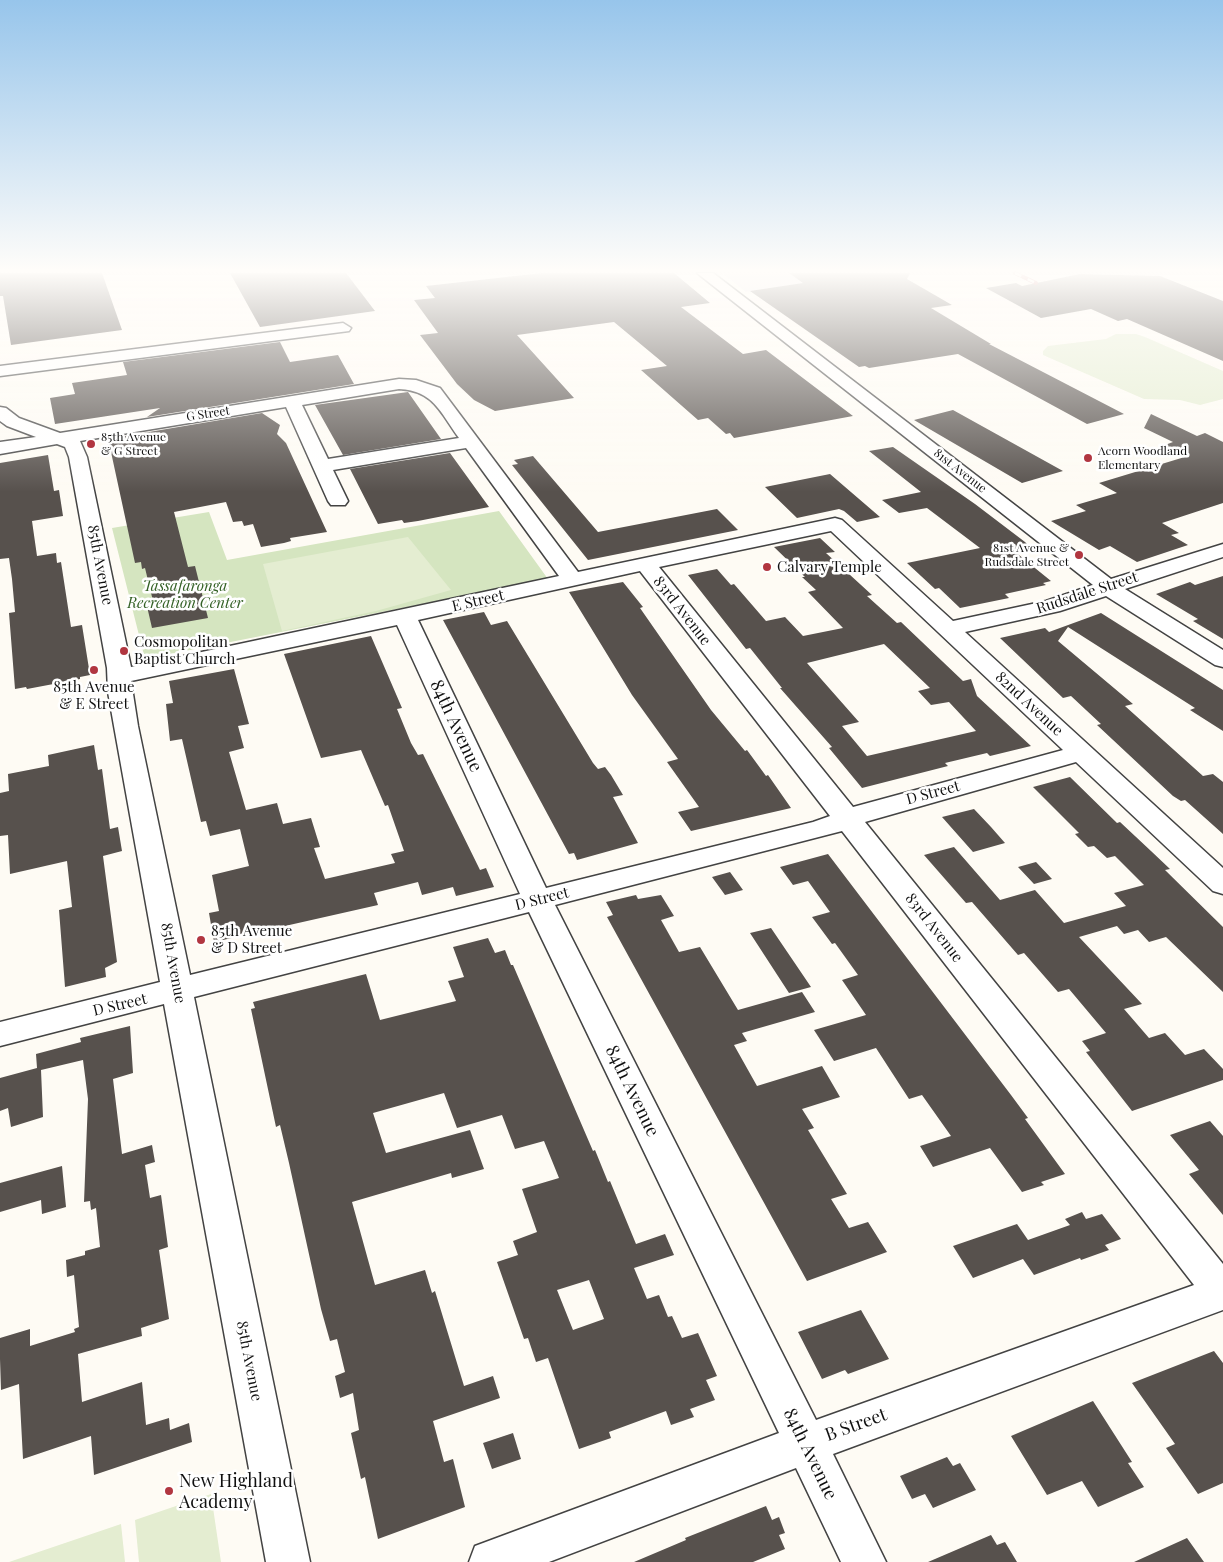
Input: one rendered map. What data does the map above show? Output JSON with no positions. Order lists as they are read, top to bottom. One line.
{"streets":{"street":["G Street","81st Avenue","85th Avenue","Rudsdale Street","E Street","83rd Avenue","82nd Avenue","84th Avenue","D Street","B Street"]},"crossings":[["G Street","85th Avenue"],["81st Avenue","Rudsdale Street"],["85th Avenue","E Street"],["85th Avenue","D Street"],["Rudsdale Street","82nd Avenue"],["E Street","83rd Avenue"],["E Street","82nd Avenue"],["E Street","84th Avenue"],["83rd Avenue","D Street"],["83rd Avenue","B Street"],["82nd Avenue","D Street"],["84th Avenue","D Street"],["84th Avenue","B Street"]],"parks":["Tassafaronga Recreation Center"],"places":["85th Avenue & G Street","Acorn Woodland Elementary","81st Avenue & Rudsdale Street","Calvary Temple","Cosmopolitan Baptist Church","85th Avenue & E Street","85th Avenue & D Street","New Highland Academy"]}
